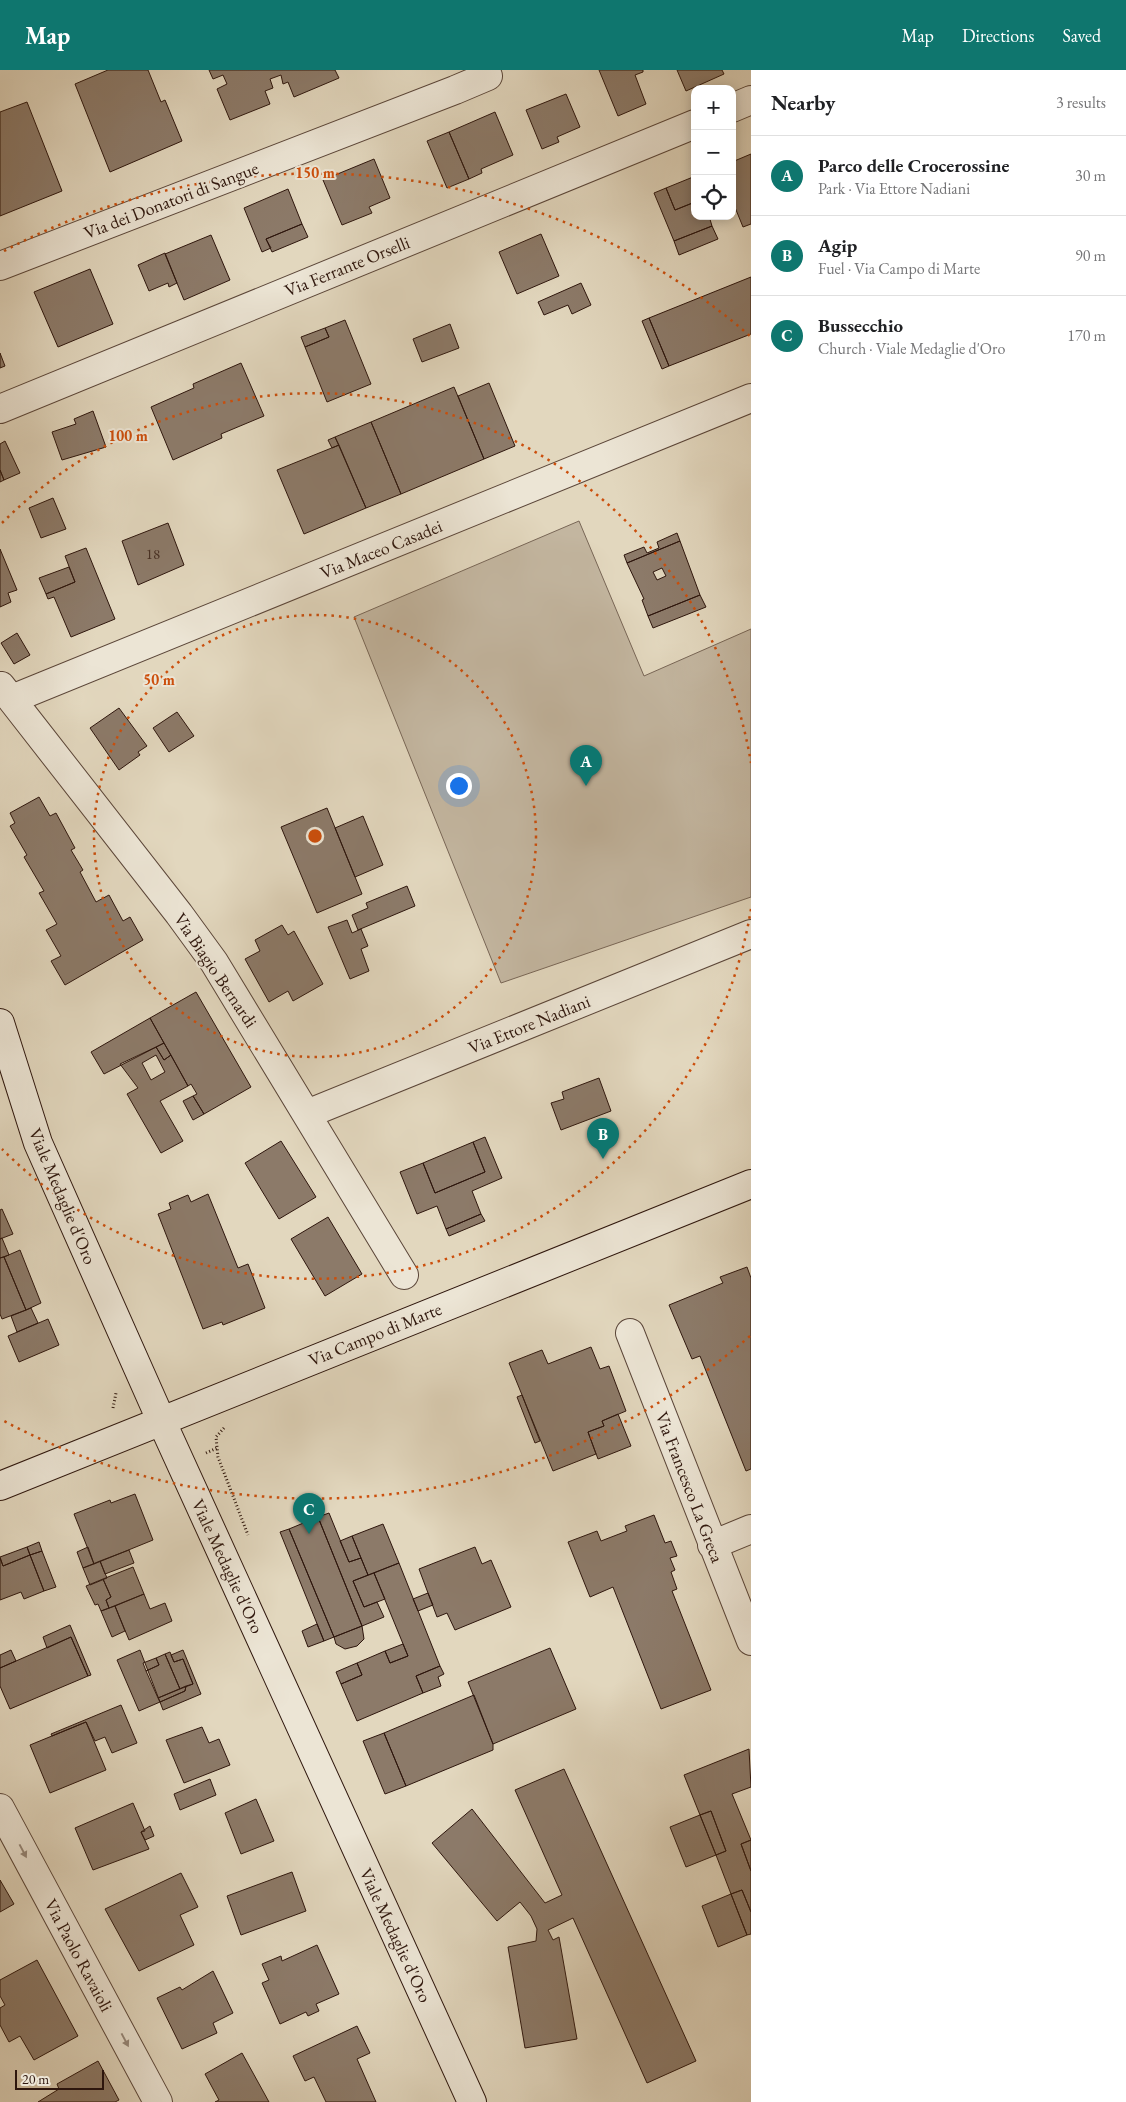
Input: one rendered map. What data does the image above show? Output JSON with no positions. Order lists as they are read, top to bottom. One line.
{"streets":{"street":["Via dei Donatori di Sangue","Via Ferrante Orselli","Via Maceo Casadei","Via Biagio Bernardi","Via Ettore Nadiani","Viale Medaglie d'Oro","Via Campo di Marte","Via Francesco La Greca","Via Paolo Ravaioli"]},"crossings":[["Via Maceo Casadei","Via Biagio Bernardi"],["Via Biagio Bernardi","Via Ettore Nadiani"],["Viale Medaglie d'Oro","Via Campo di Marte"]],"one_way":["Via Paolo Ravaioli"],"house_numbers":["18"],"scale_bar":"20 m","page":{"header":"Map","nav":["Map","Directions","Saved"],"heading":["Nearby","3 results"],"map_buttons":["+","−"],"list":[{"mark":"A","name":"Parco delle Crocerossine","note":"Park · Via Ettore Nadiani","value":"30 m"},{"mark":"B","name":"Agip","note":"Fuel · Via Campo di Marte","value":"90 m"},{"mark":"C","name":"Bussecchio","note":"Church · Viale Medaglie d'Oro","value":"170 m"}],"pins":["A","B","C"],"scale":"20 m"},"rings":["150 m","100 m","50 m"]}
